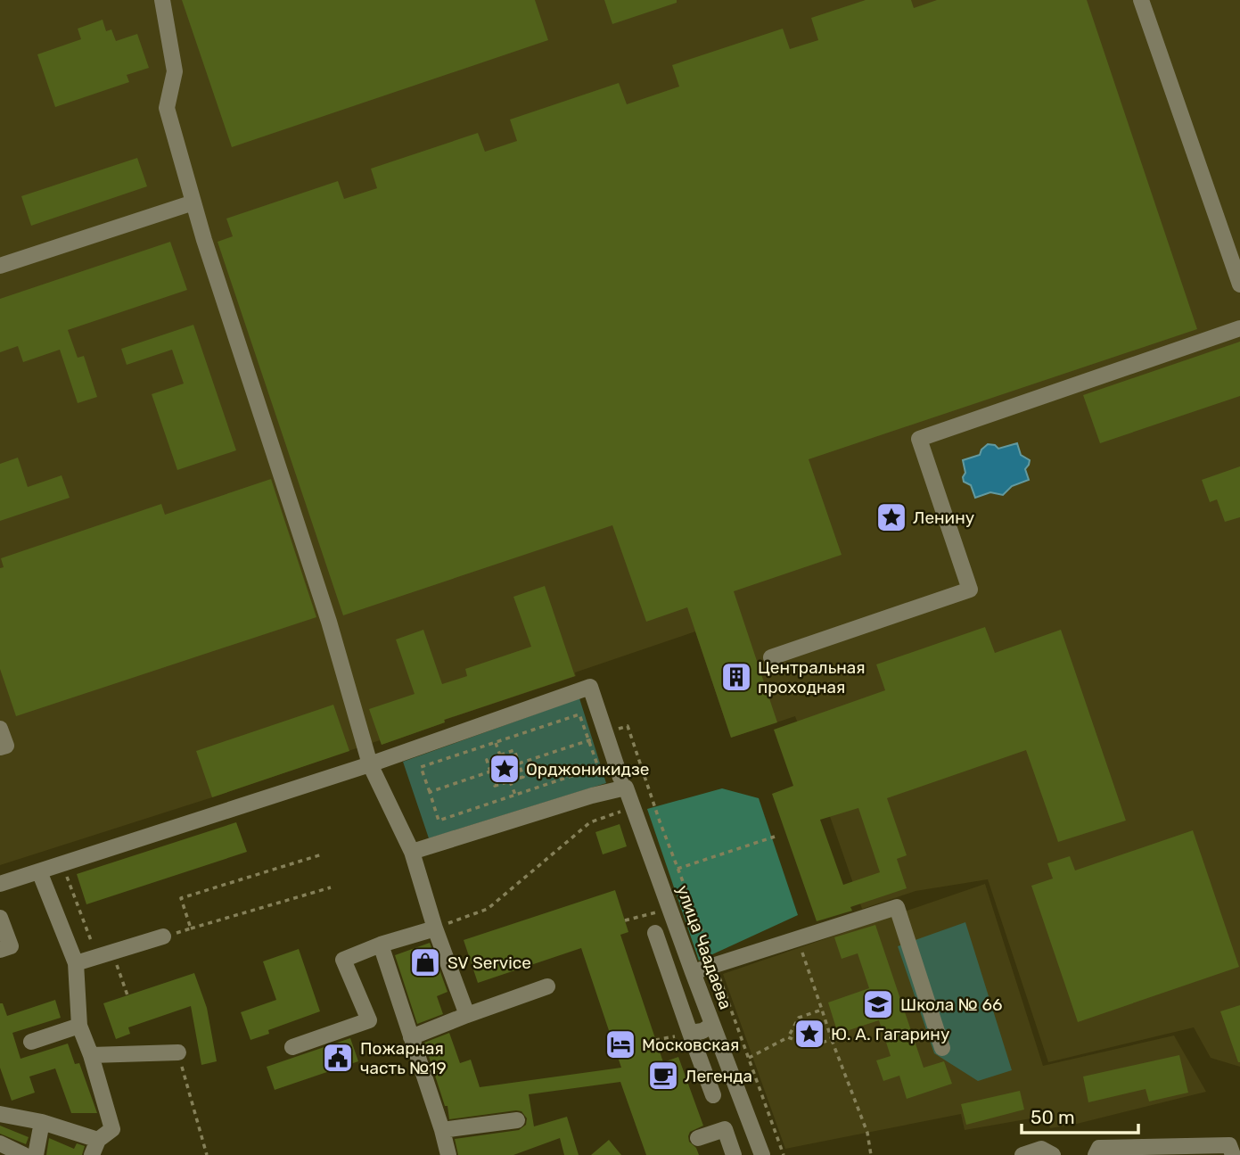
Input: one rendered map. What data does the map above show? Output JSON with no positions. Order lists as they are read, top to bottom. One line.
{"streets":{"street":["улица Чаадаева"]},"places":{"place":["Ленину","Орджоникидзе","Ю. А. Гагарину"],"building":["Центральная проходная"],"shop":["SV Service"],"school or university":["Школа № 66"],"hotel":["Московская"],"public building":["Пожарная часть №19"],"cafe":["Легенда"]},"scale_bar":"50 m"}
